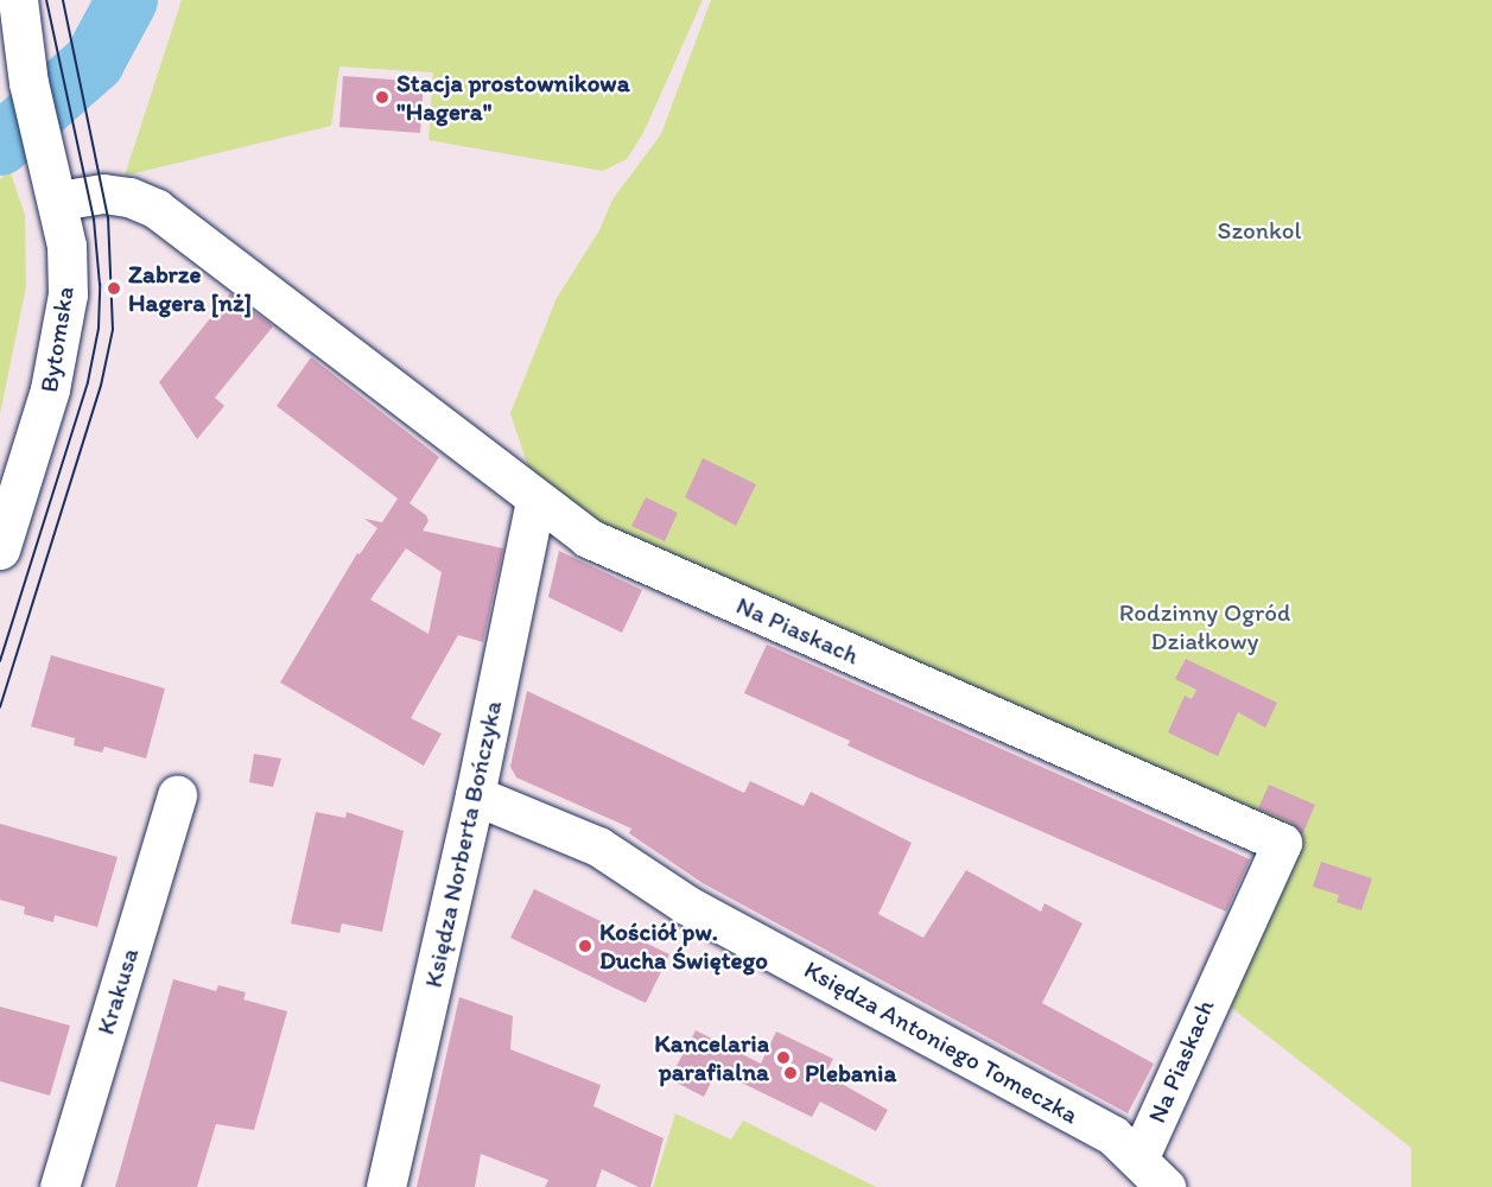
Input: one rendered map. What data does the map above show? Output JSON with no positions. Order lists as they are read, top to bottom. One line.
{"streets":{"street":["Bytomska","Na Piaskach","Księdza Norberta Bończyka","Krakusa","Księdza Antoniego Tomeczka"]},"crossings":[["Bytomska","Na Piaskach"],["Na Piaskach","Księdza Norberta Bończyka"],["Na Piaskach","Księdza Antoniego Tomeczka"],["Księdza Norberta Bończyka","Księdza Antoniego Tomeczka"]],"parks":["Szonkol","Rodzinny Ogród Działkowy"],"places":["Stacja prostownikowa \"Hagera\"","Zabrze Hagera [nż]","Kościół pw. Ducha Świętego","Kancelaria parafialna","Plebania"]}
